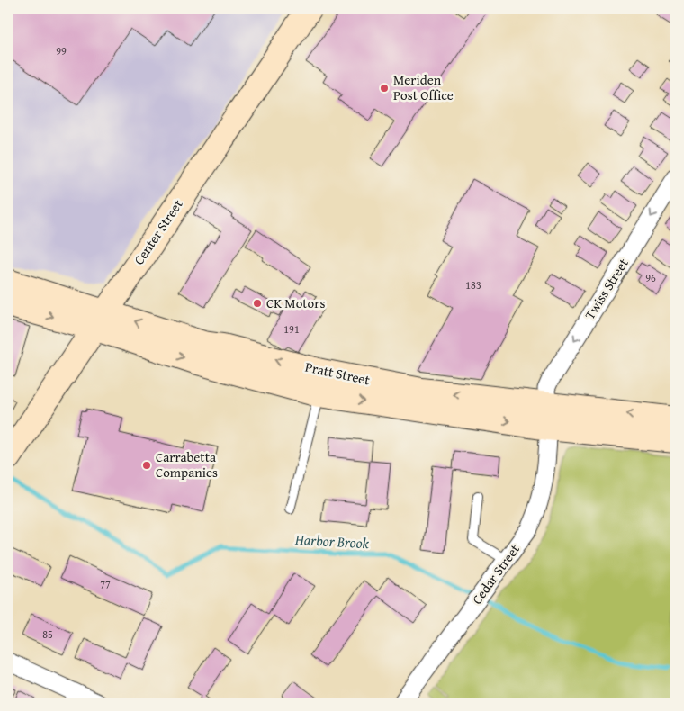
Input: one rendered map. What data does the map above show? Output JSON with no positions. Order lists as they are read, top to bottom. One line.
{"streets":{"street":["Center Street","Twiss Street","Pratt Street","Cedar Street"]},"crossings":[["Center Street","Pratt Street"],["Twiss Street","Pratt Street"],["Twiss Street","Cedar Street"],["Pratt Street","Cedar Street"]],"one_way":["Twiss Street"],"water":["Harbor Brook"],"places":["Meriden Post Office","CK Motors","Carrabetta Companies"],"house_numbers":["99","96","183","191","77","85"]}
